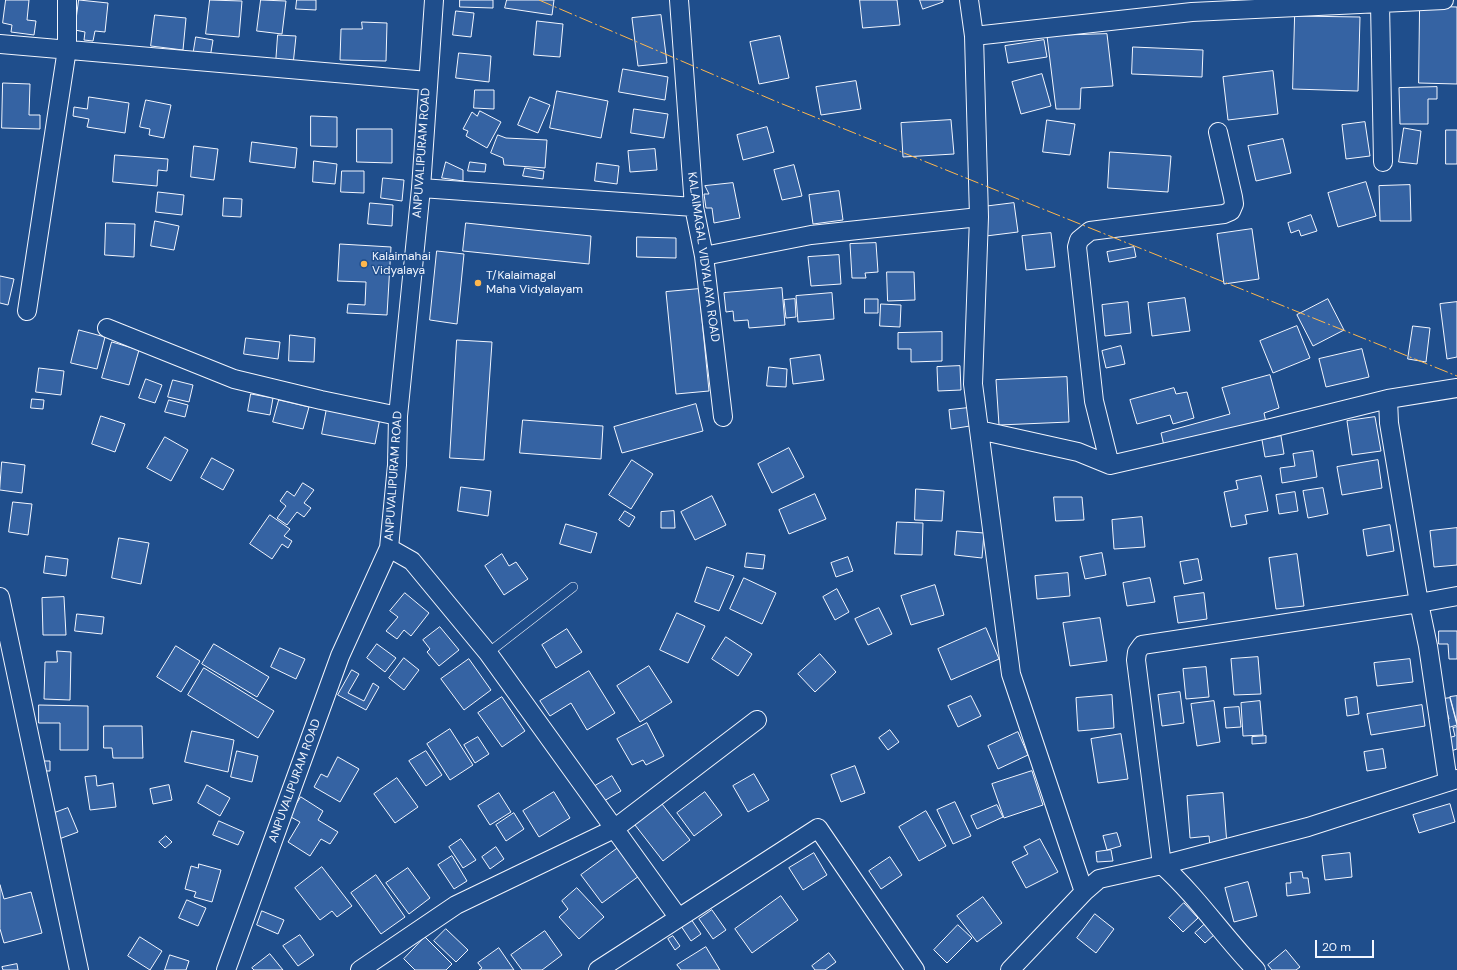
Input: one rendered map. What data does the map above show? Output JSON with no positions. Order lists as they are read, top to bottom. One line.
{"streets":{"street":["ANPUVALIPURAM ROAD","KALAIMAGAL VIDYALAYA ROAD"]},"places":["Kalaimahai Vidyalaya","T/Kalaimagal Maha Vidyalayam"],"scale_bar":"20 m"}
